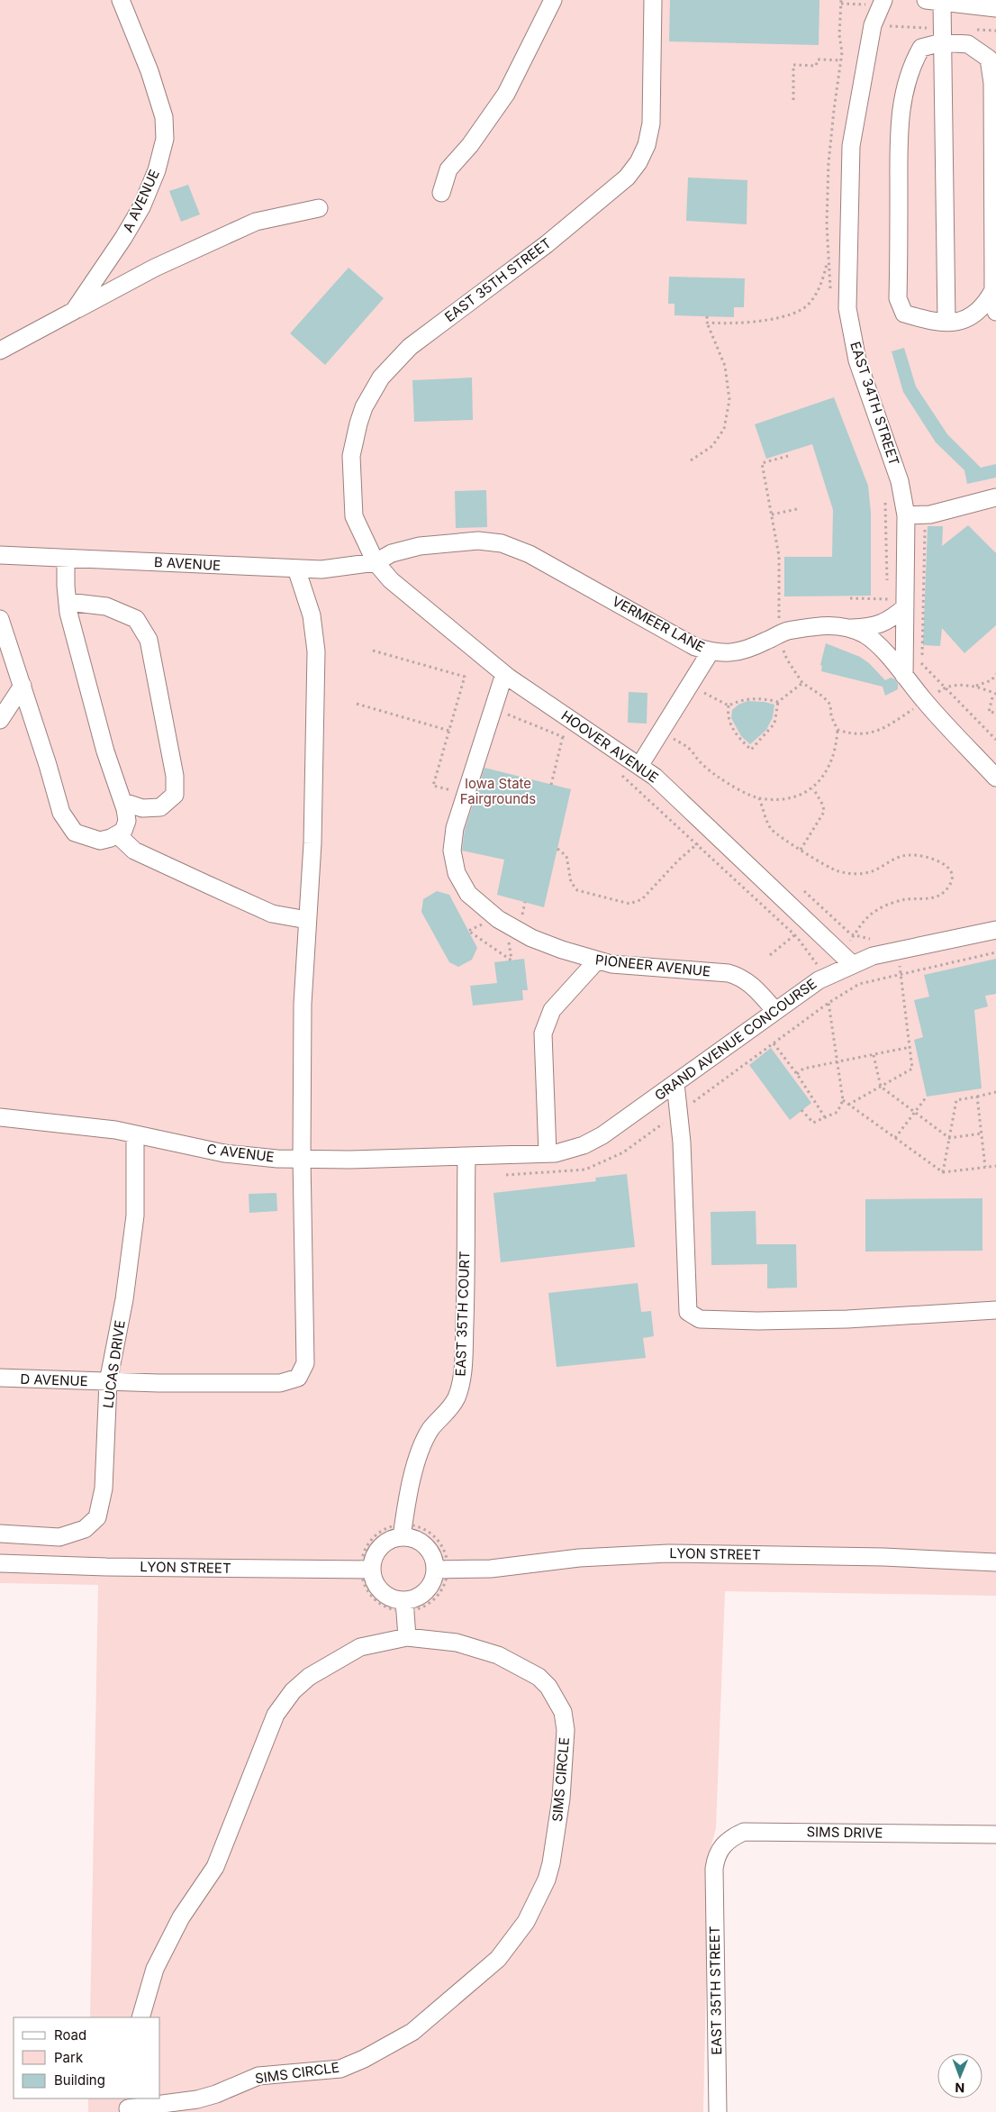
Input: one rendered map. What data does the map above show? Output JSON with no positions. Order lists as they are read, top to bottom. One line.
{"streets":{"street":["A AVENUE","EAST 35TH STREET","EAST 34TH STREET","B AVENUE","VERMEER LANE","HOOVER AVENUE","PIONEER AVENUE","GRAND AVENUE CONCOURSE","C AVENUE","EAST 35TH COURT","LUCAS DRIVE","D AVENUE","LYON STREET","SIMS CIRCLE","SIMS DRIVE"]},"crossings":[["EAST 35TH STREET","B AVENUE"],["EAST 35TH STREET","VERMEER LANE"],["EAST 35TH STREET","HOOVER AVENUE"],["EAST 35TH STREET","SIMS DRIVE"],["EAST 34TH STREET","VERMEER LANE"],["B AVENUE","VERMEER LANE"],["B AVENUE","HOOVER AVENUE"],["B AVENUE","D AVENUE"],["VERMEER LANE","HOOVER AVENUE"],["HOOVER AVENUE","PIONEER AVENUE"],["HOOVER AVENUE","GRAND AVENUE CONCOURSE"],["PIONEER AVENUE","GRAND AVENUE CONCOURSE"],["GRAND AVENUE CONCOURSE","C AVENUE"],["C AVENUE","EAST 35TH COURT"],["C AVENUE","LUCAS DRIVE"],["C AVENUE","D AVENUE"],["EAST 35TH COURT","LYON STREET"],["LUCAS DRIVE","D AVENUE"]],"parks":["Iowa State Fairgrounds"],"legend":["Road","Park","Building"],"north":"bottom"}
